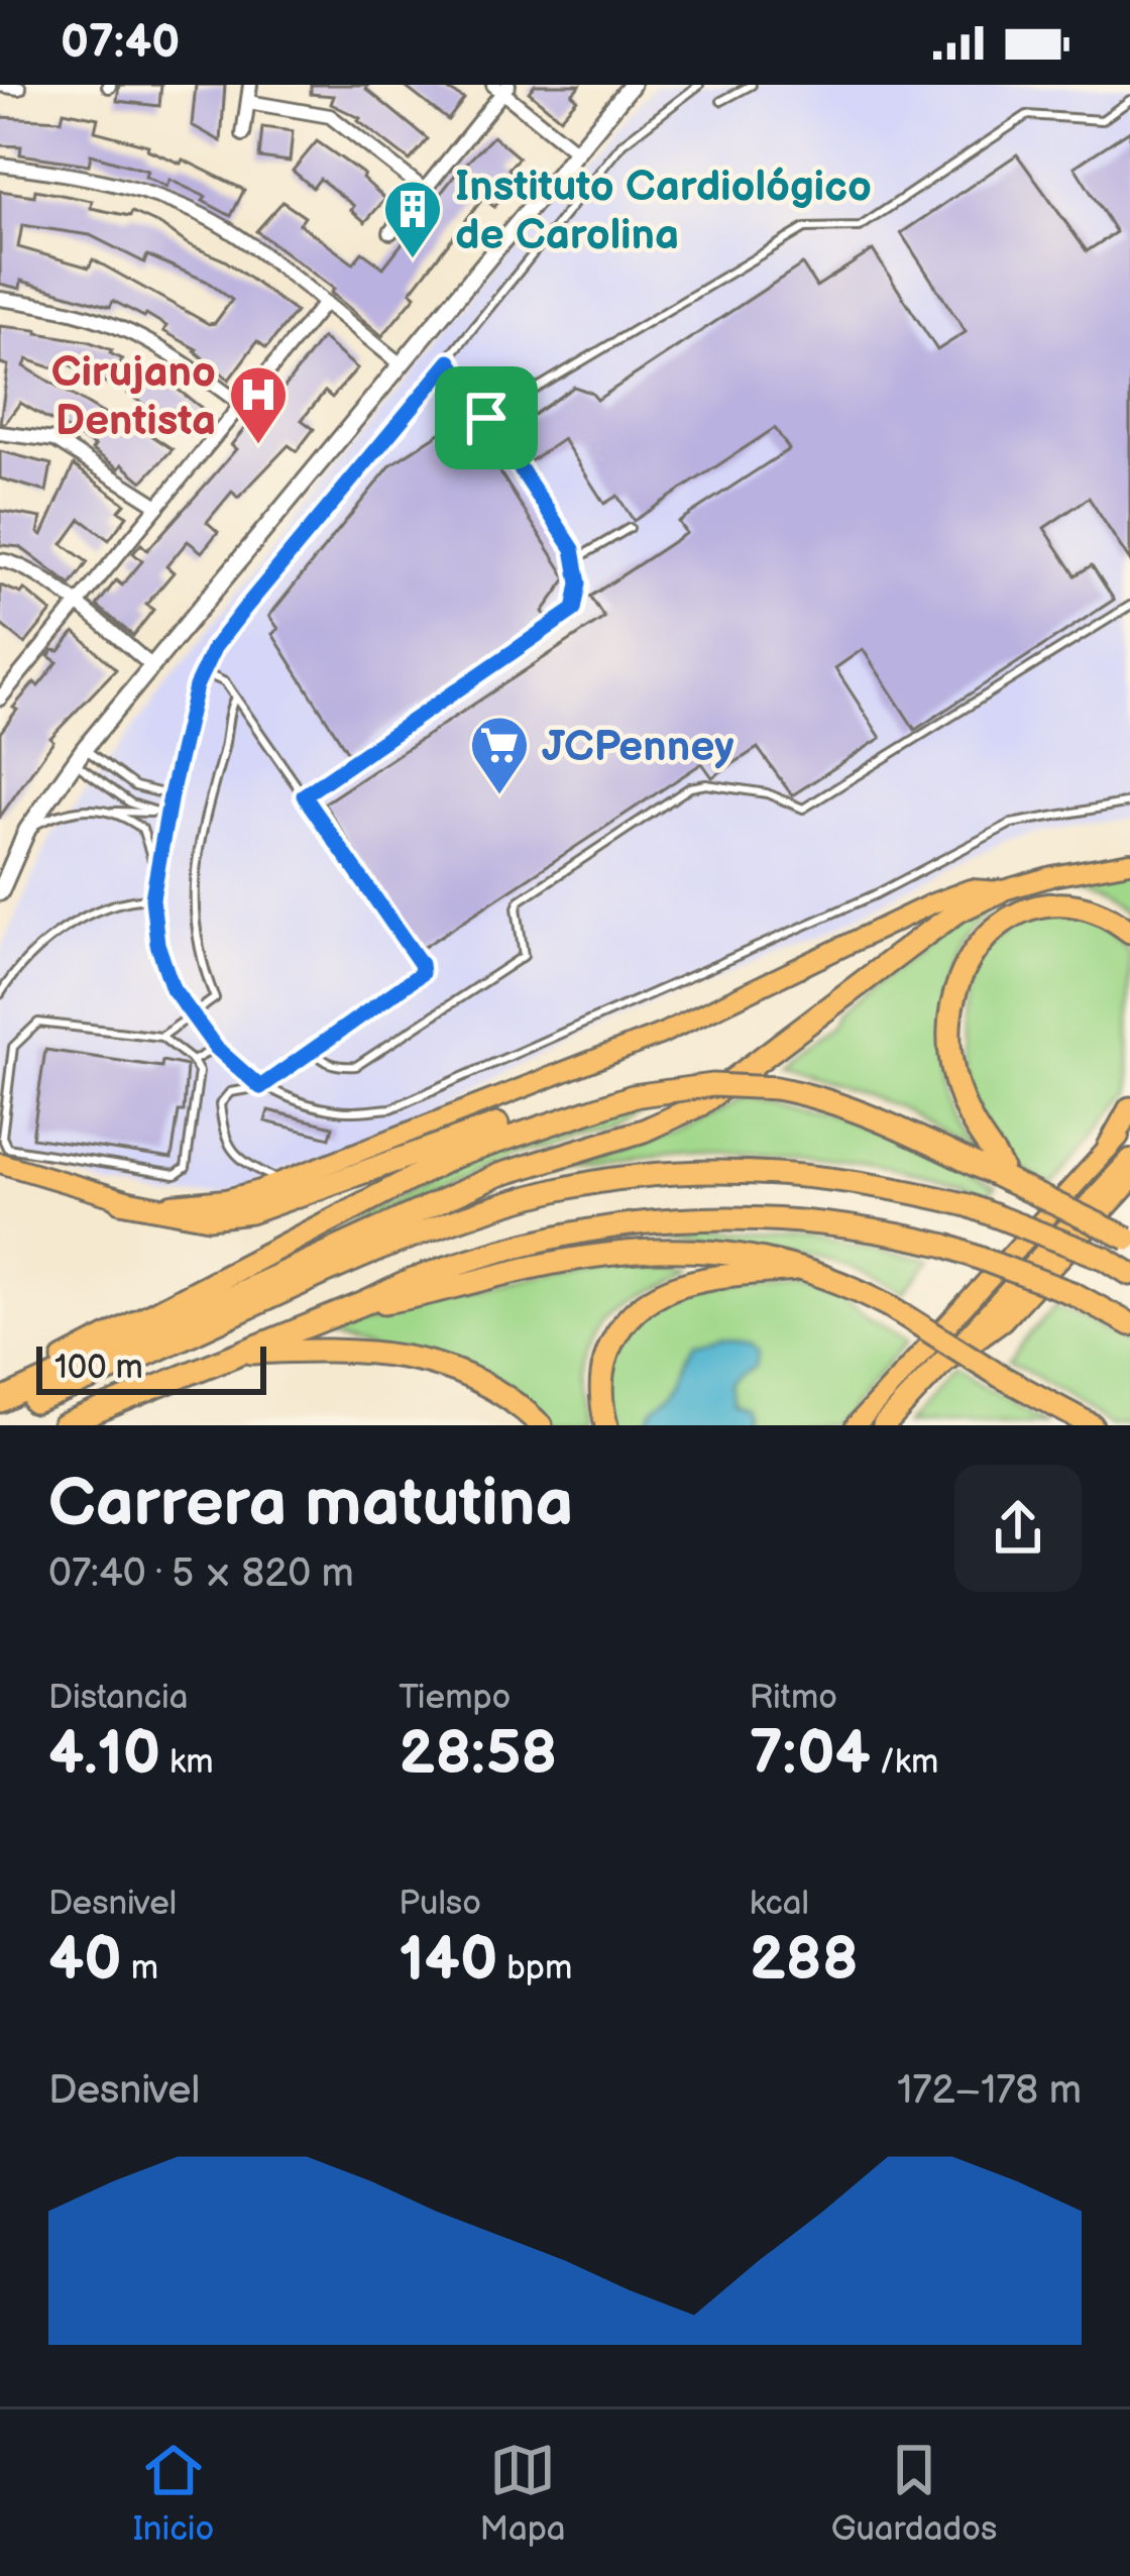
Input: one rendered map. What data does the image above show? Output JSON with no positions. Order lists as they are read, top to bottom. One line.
{"places":{"building":["Instituto Cardiológico de Carolina"],"hospital":["Cirujano Dentista"],"supermarket":["JCPenney"]},"scale_bar":"100 m","page":{"status":"07:40","scale":"100 m","heading":["Carrera matutina","07:40 · 5 × 820 m"],"stats":[["Distancia","4.10 km"],["Tiempo","28:58"],["Ritmo","7:04 /km"],["Desnivel","40 m"],["Pulso","140 bpm"],["kcal","288"]],"chart":["Desnivel","172–178 m"],"tabs":["Inicio","Mapa","Guardados"]}}
